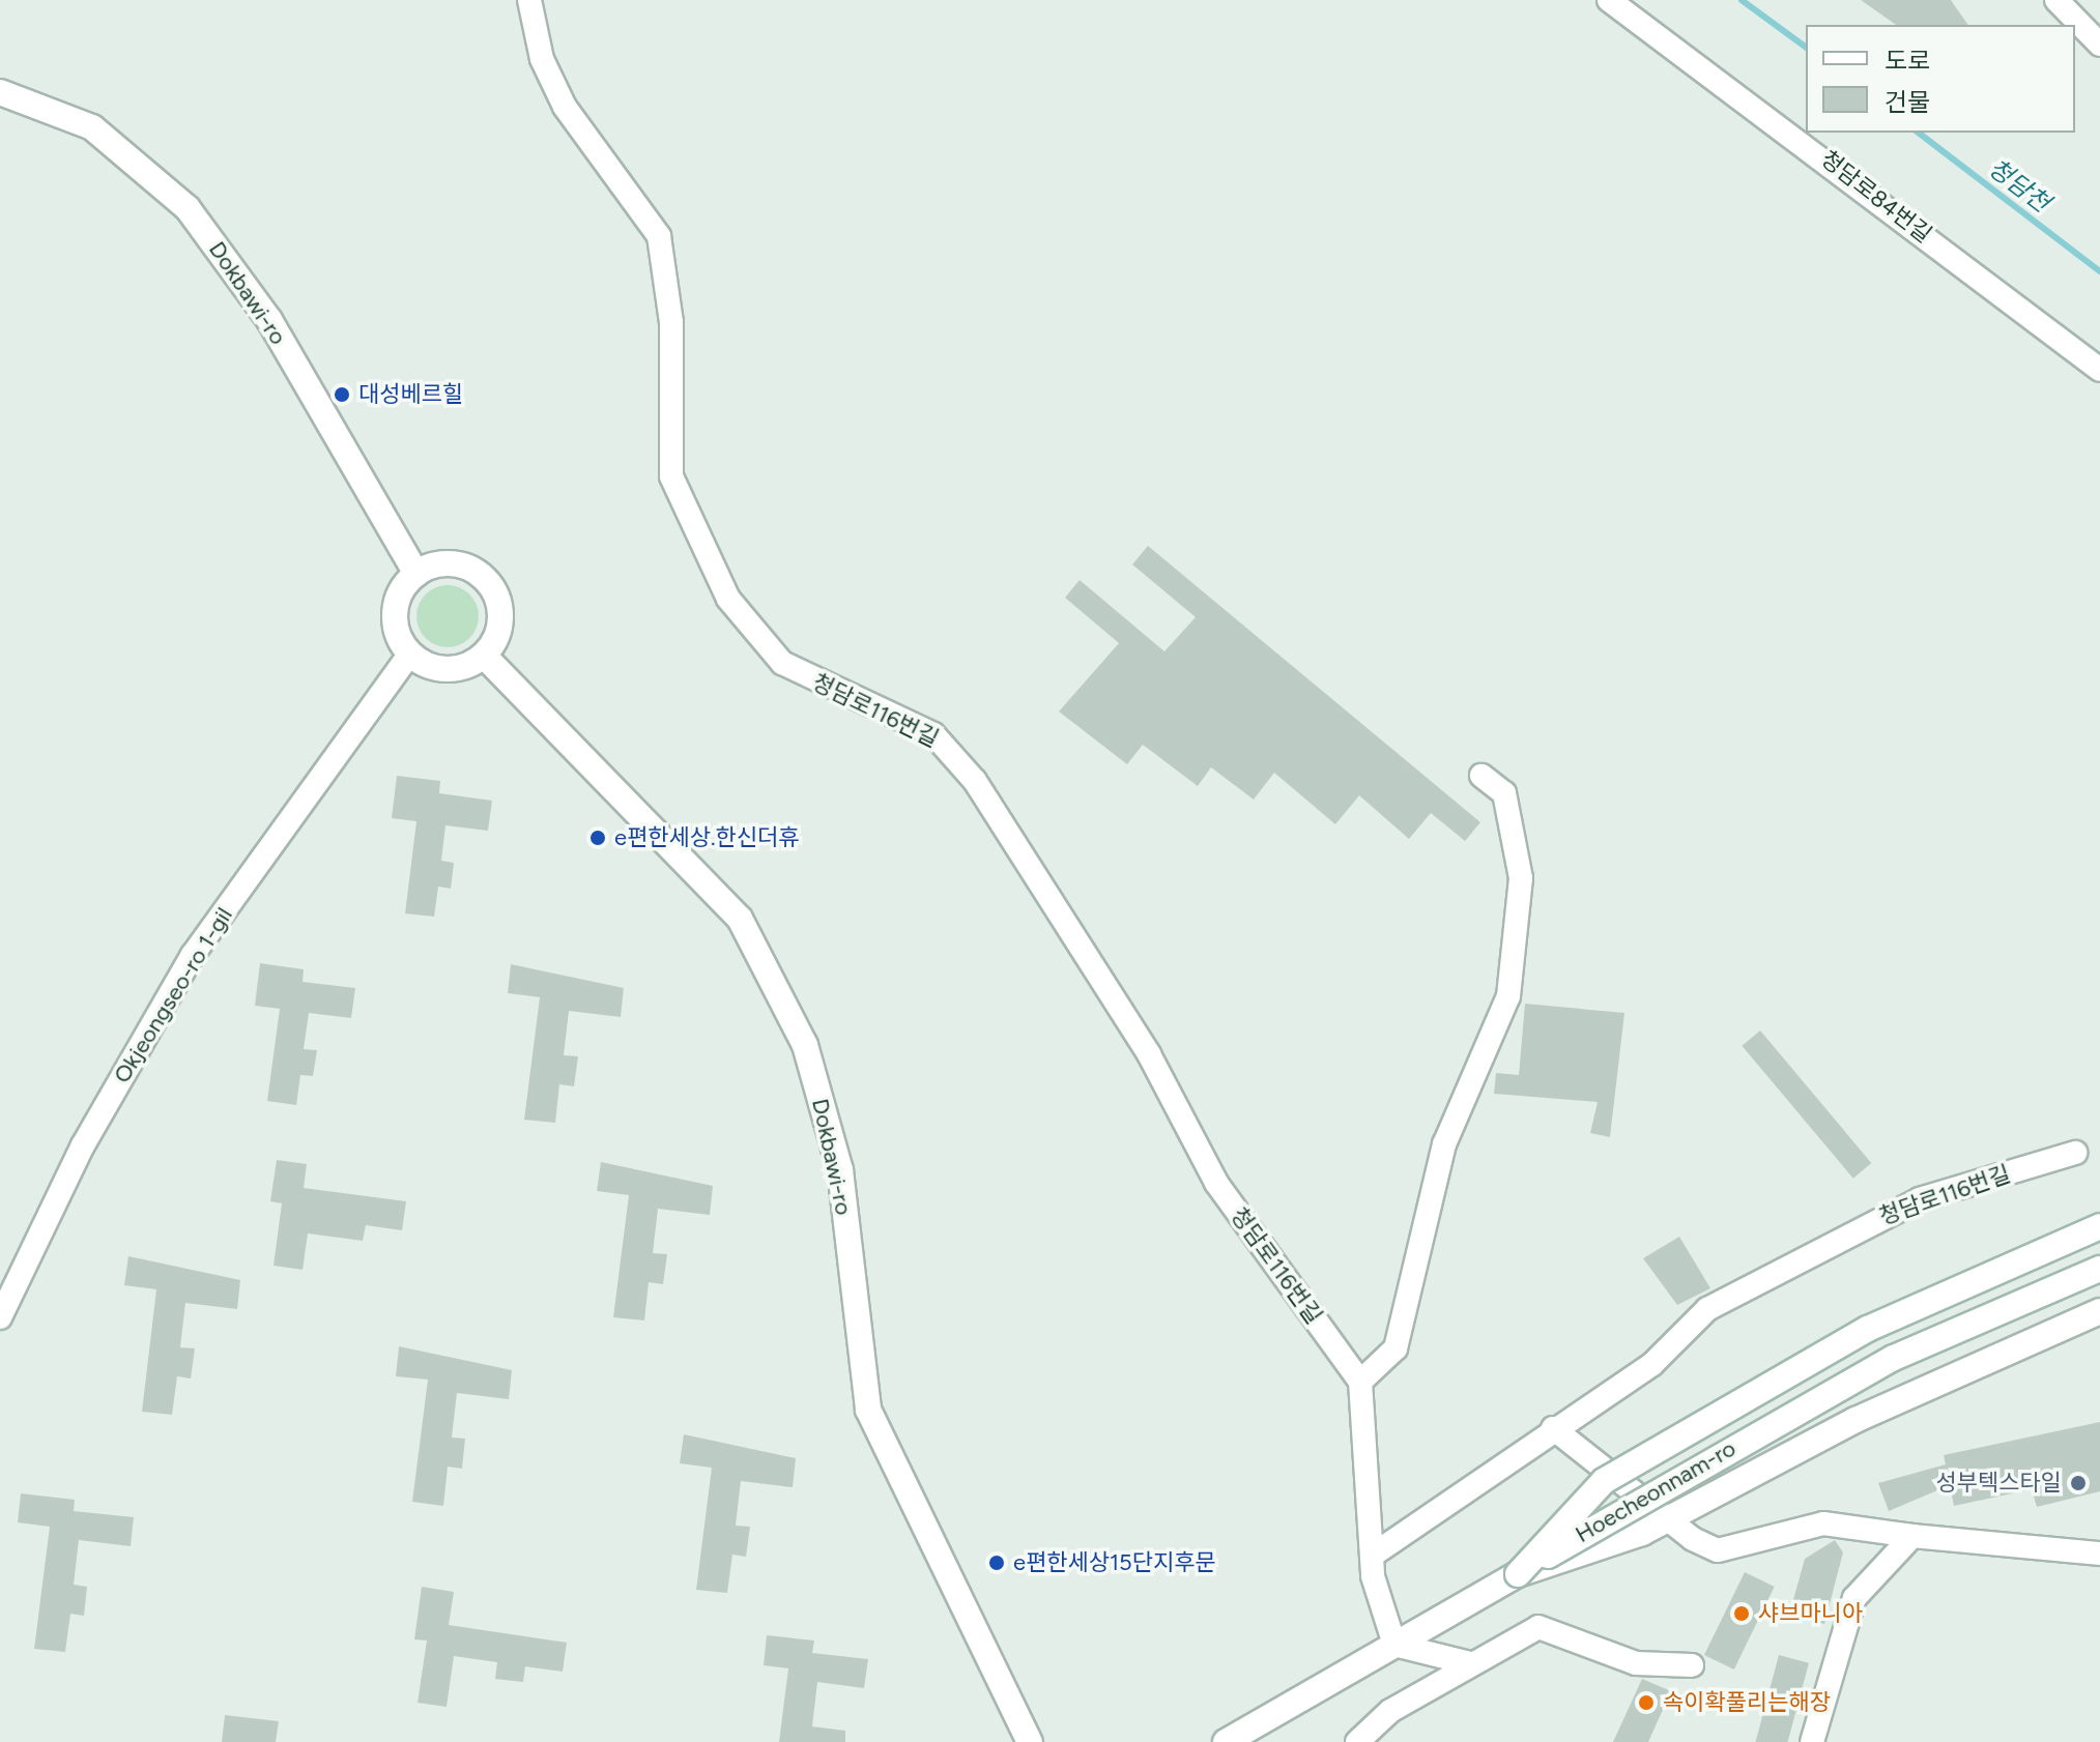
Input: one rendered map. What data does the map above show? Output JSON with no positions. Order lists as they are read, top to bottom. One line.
{"streets":{"main road":["Dokbawi-ro","Hoecheonnam-ro"],"street":["청담로84번길","청담로116번길","Okjeongseo-ro 1-gil"]},"crossings":[["Dokbawi-ro","Okjeongseo-ro 1-gil"]],"water":["청담천"],"places":["대성베르힐","e편한세상.한신더휴","성부텍스타일","e편한세상15단지후문","샤브마니아","속이확풀리는해장"],"legend":["도로","건물"]}
